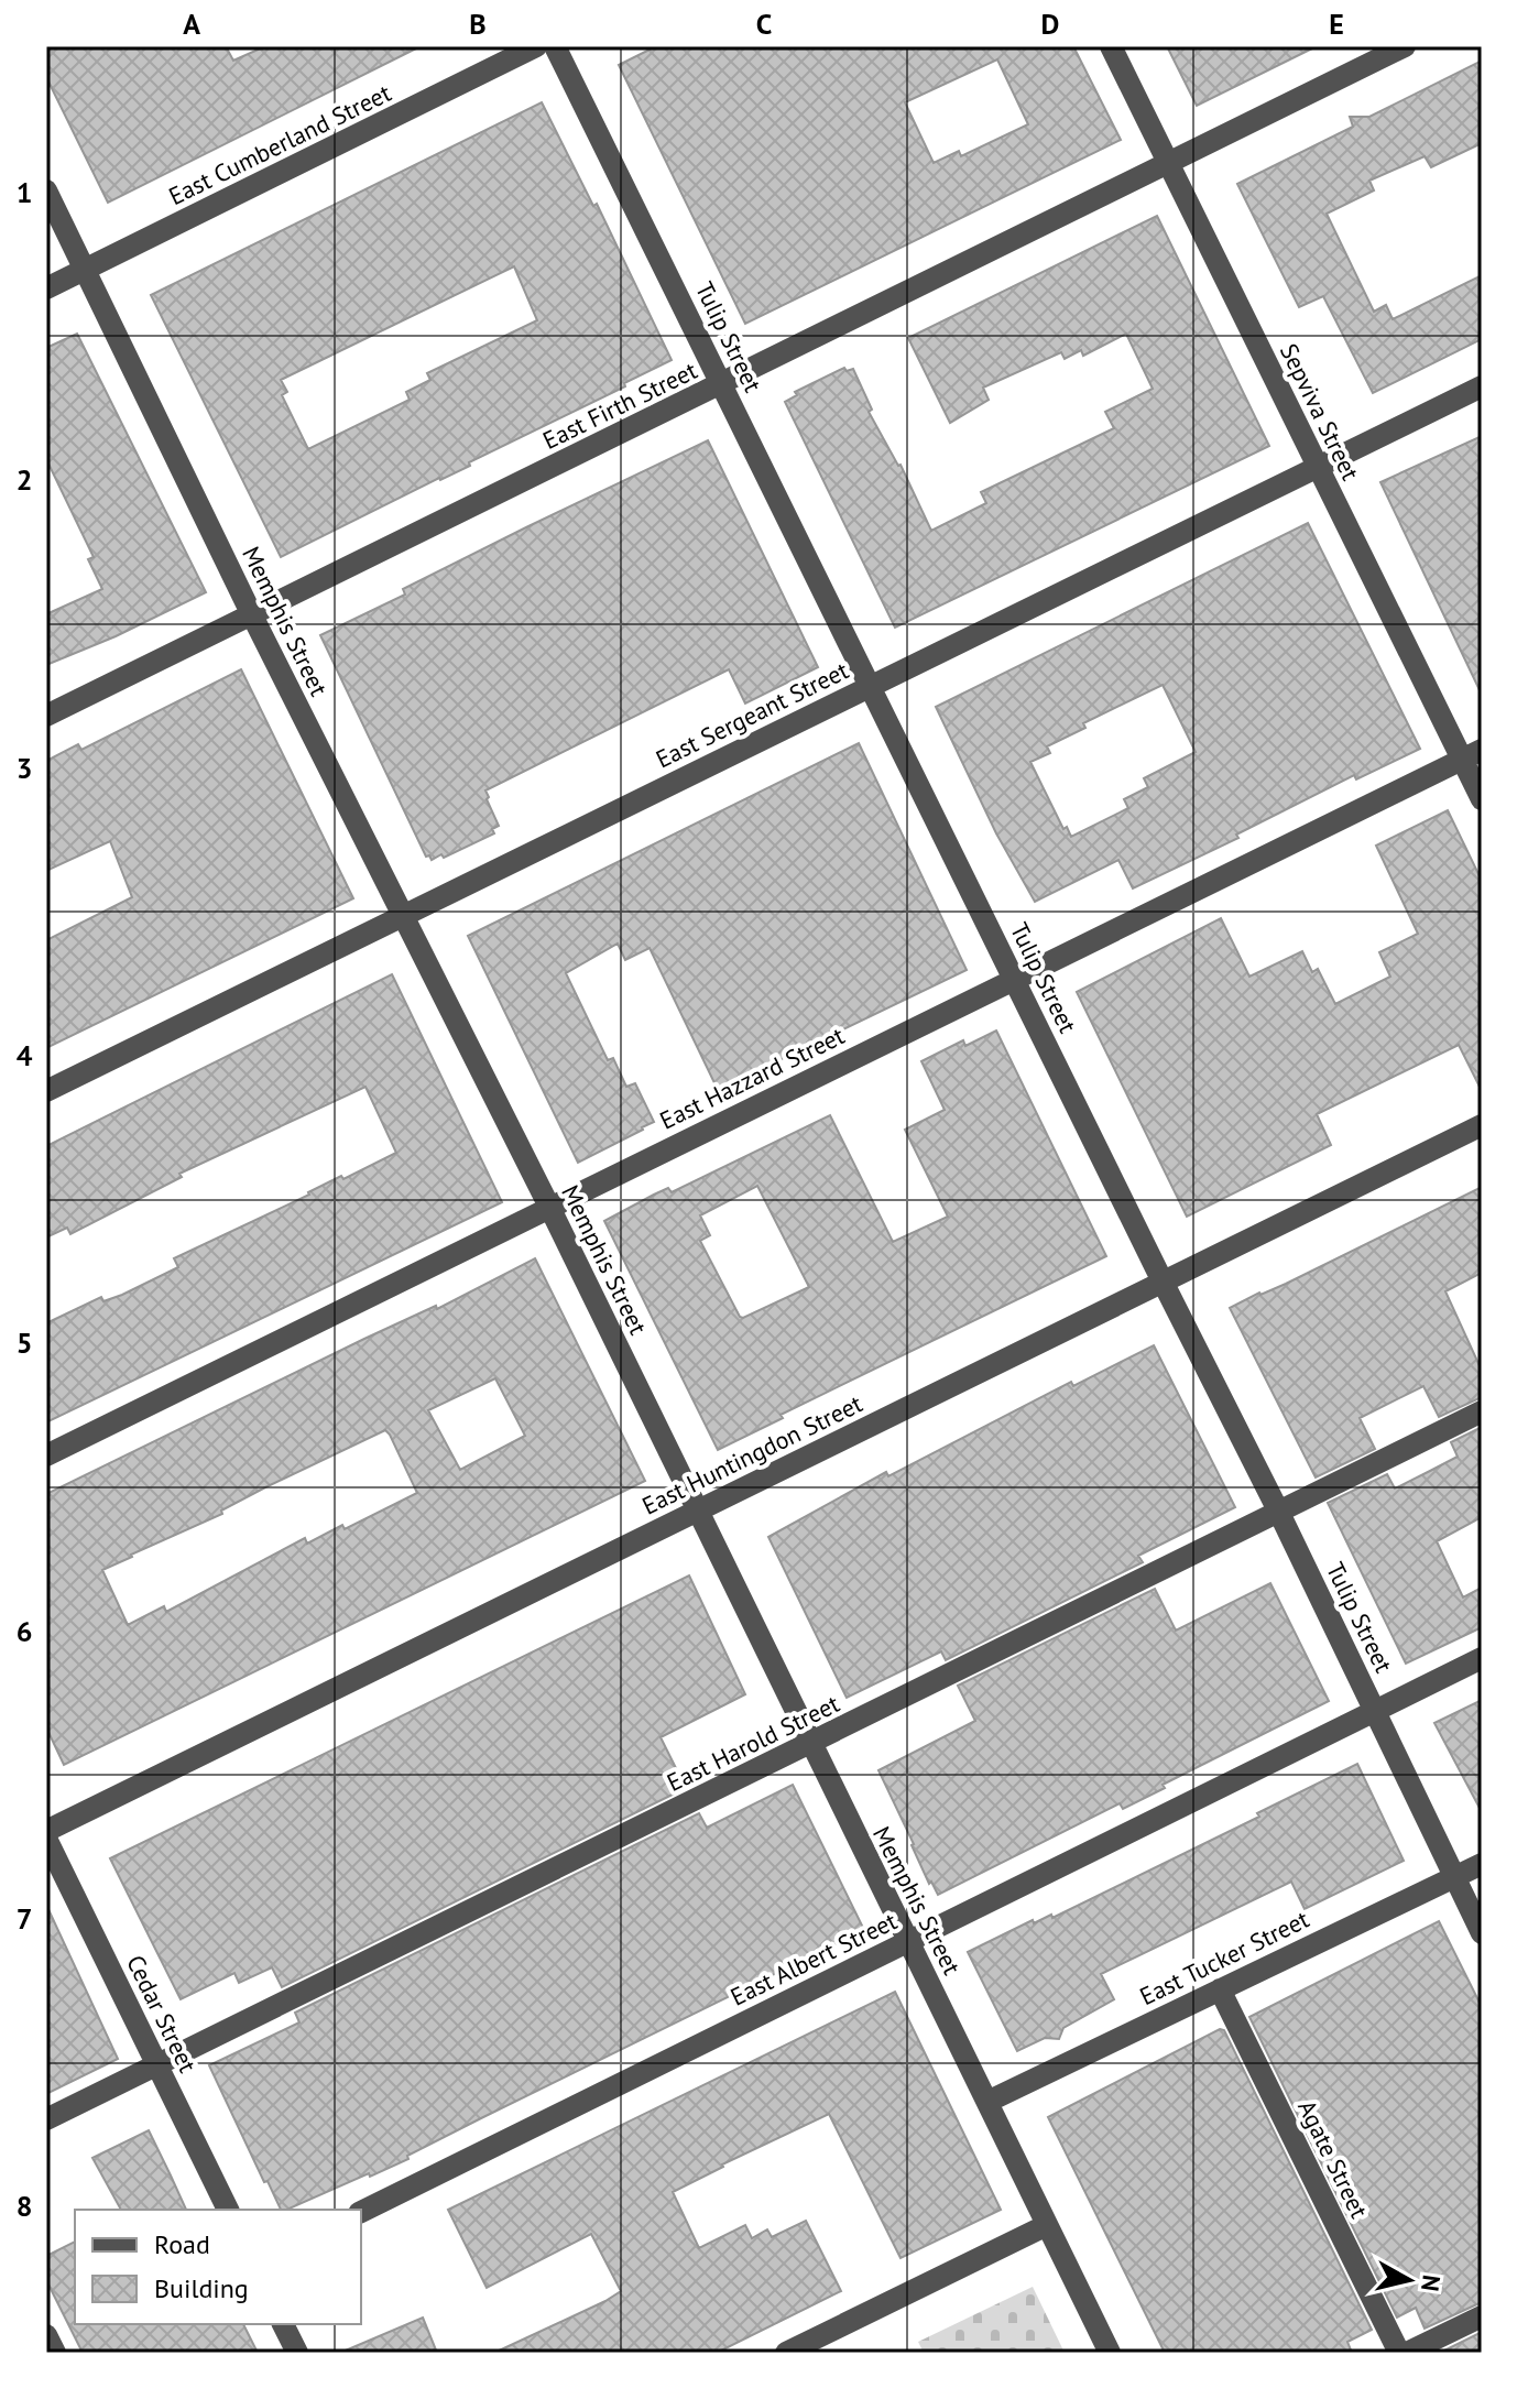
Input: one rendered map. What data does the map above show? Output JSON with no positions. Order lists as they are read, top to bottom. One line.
{"streets":{"street":["East Cumberland Street","Tulip Street","East Firth Street","Sepviva Street","Memphis Street","East Sergeant Street","East Hazzard Street","East Huntingdon Street","East Harold Street","East Tucker Street","East Albert Street","Cedar Street","Agate Street"]},"crossings":[["East Cumberland Street","Memphis Street"],["Tulip Street","East Firth Street"],["Tulip Street","East Sergeant Street"],["Tulip Street","East Hazzard Street"],["Tulip Street","East Huntingdon Street"],["Tulip Street","East Harold Street"],["Tulip Street","East Tucker Street"],["Tulip Street","East Albert Street"],["East Firth Street","Sepviva Street"],["East Firth Street","Memphis Street"],["Sepviva Street","East Sergeant Street"],["Sepviva Street","East Hazzard Street"],["Memphis Street","East Sergeant Street"],["Memphis Street","East Hazzard Street"],["Memphis Street","East Huntingdon Street"],["Memphis Street","East Harold Street"],["Memphis Street","East Tucker Street"],["Memphis Street","East Albert Street"],["East Harold Street","Cedar Street"],["East Tucker Street","Agate Street"]],"legend":["Road","Building"],"north":"right","grid":{"columns":["A","B","C","D","E"],"rows":["1","2","3","4","5","6","7","8"]}}
